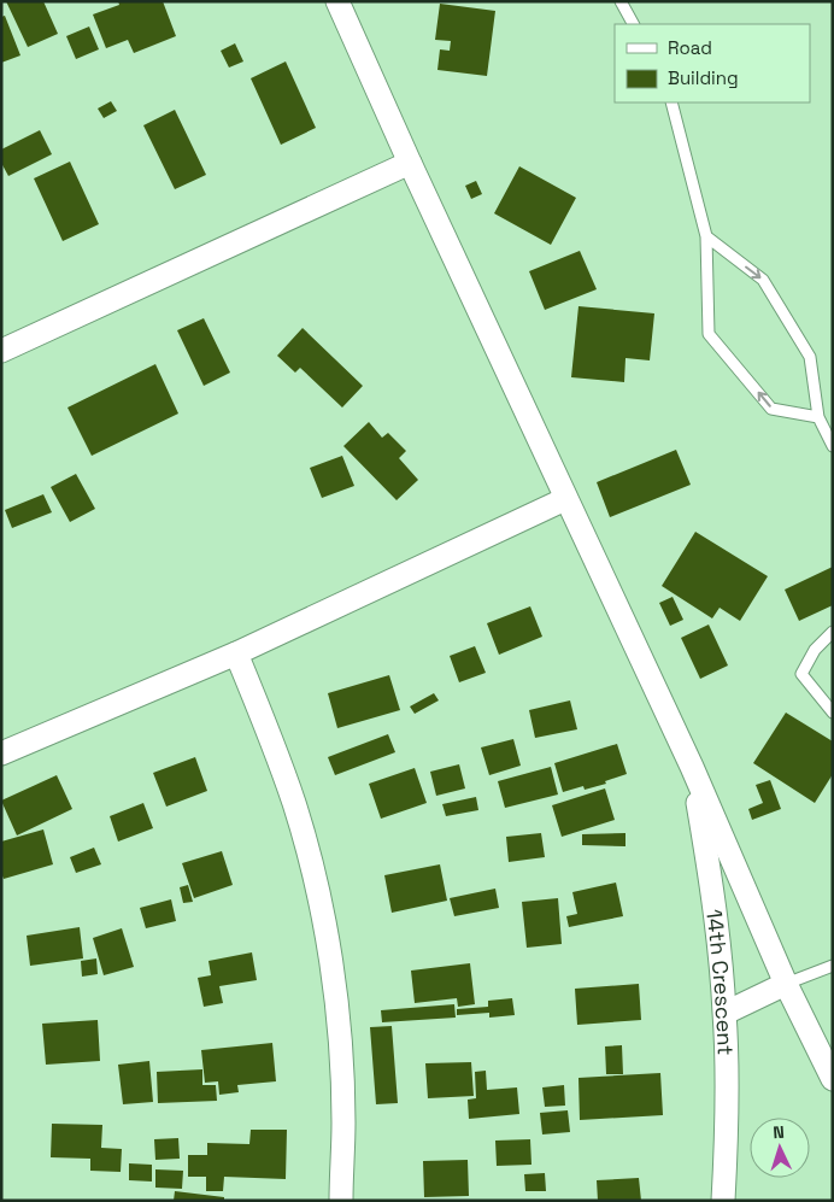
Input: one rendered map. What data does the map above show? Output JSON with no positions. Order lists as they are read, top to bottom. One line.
{"streets":{"street":["14th Crescent"]},"legend":["Road","Building"],"north":"top"}
